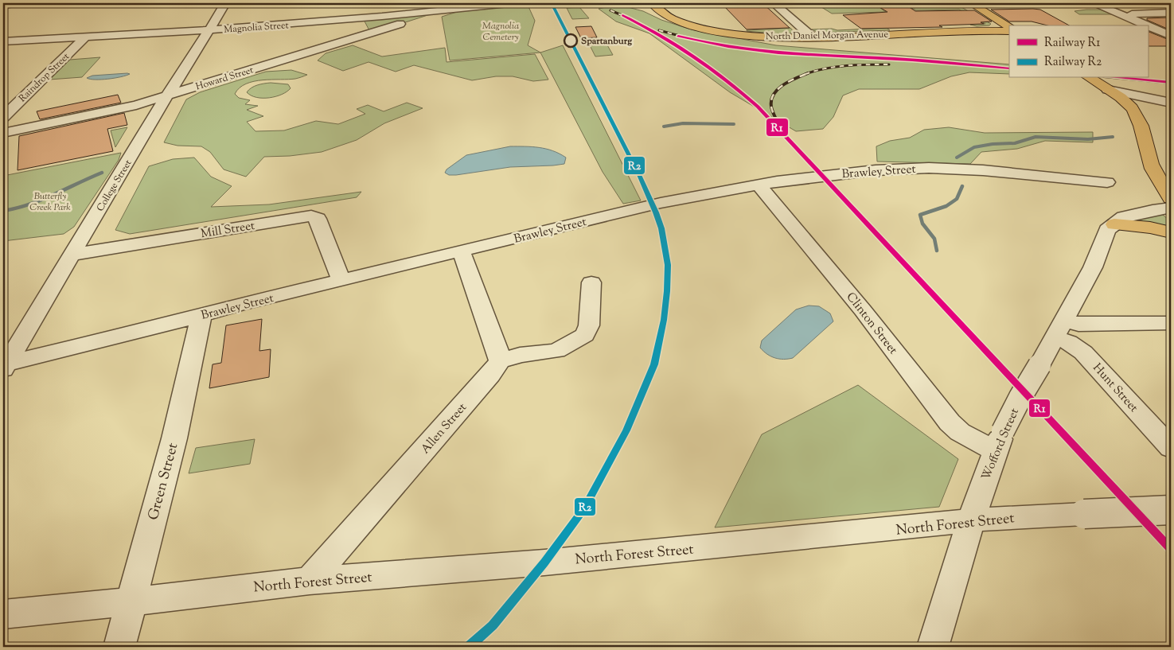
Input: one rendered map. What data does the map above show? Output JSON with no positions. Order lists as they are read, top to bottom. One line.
{"streets":{"main road":["North Daniel Morgan Avenue"],"street":["Magnolia Street","Raindrop Street","Howard Street","Brawley Street","College Street","Mill Street","Clinton Street","Hunt Street","Allen Street","Wofford Street","Green Street","North Forest Street"]},"crossings":[["Magnolia Street","Raindrop Street"],["Magnolia Street","Howard Street"],["Magnolia Street","College Street"],["Howard Street","College Street"],["Brawley Street","College Street"],["Brawley Street","Mill Street"],["Brawley Street","Clinton Street"],["Brawley Street","Green Street"],["College Street","Mill Street"],["Clinton Street","Wofford Street"],["Hunt Street","Wofford Street"],["Allen Street","North Forest Street"],["Wofford Street","North Forest Street"],["Green Street","North Forest Street"]],"parks":["Magnolia Cemetery","Butterfly Creek Park"],"places":["Spartanburg"],"lines":["rail line R2","rail line R1"],"legend":["Railway R1","Railway R2"]}
